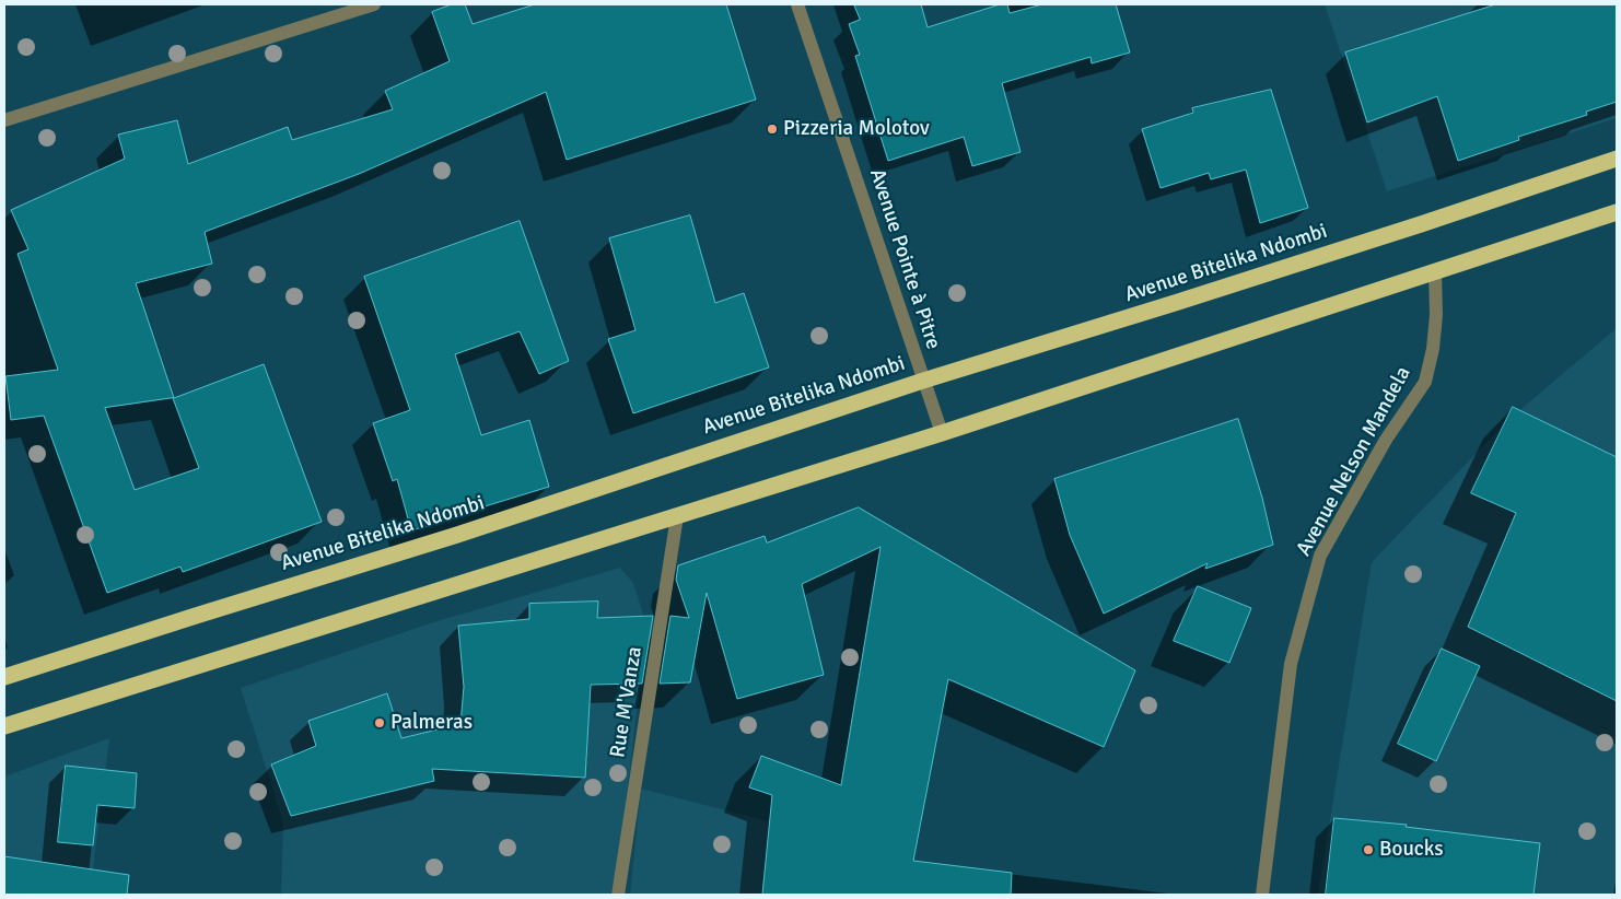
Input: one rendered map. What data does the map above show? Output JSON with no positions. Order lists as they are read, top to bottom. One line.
{"streets":{"highway":["Avenue Bitelika Ndombi"],"street":["Avenue Pointe à Pitre","Avenue Nelson Mandela","Rue M'Vanza"]},"crossings":[["Avenue Pointe à Pitre","Avenue Bitelika Ndombi"]],"places":["Pizzeria Molotov","Palmeras","Boucks"]}
